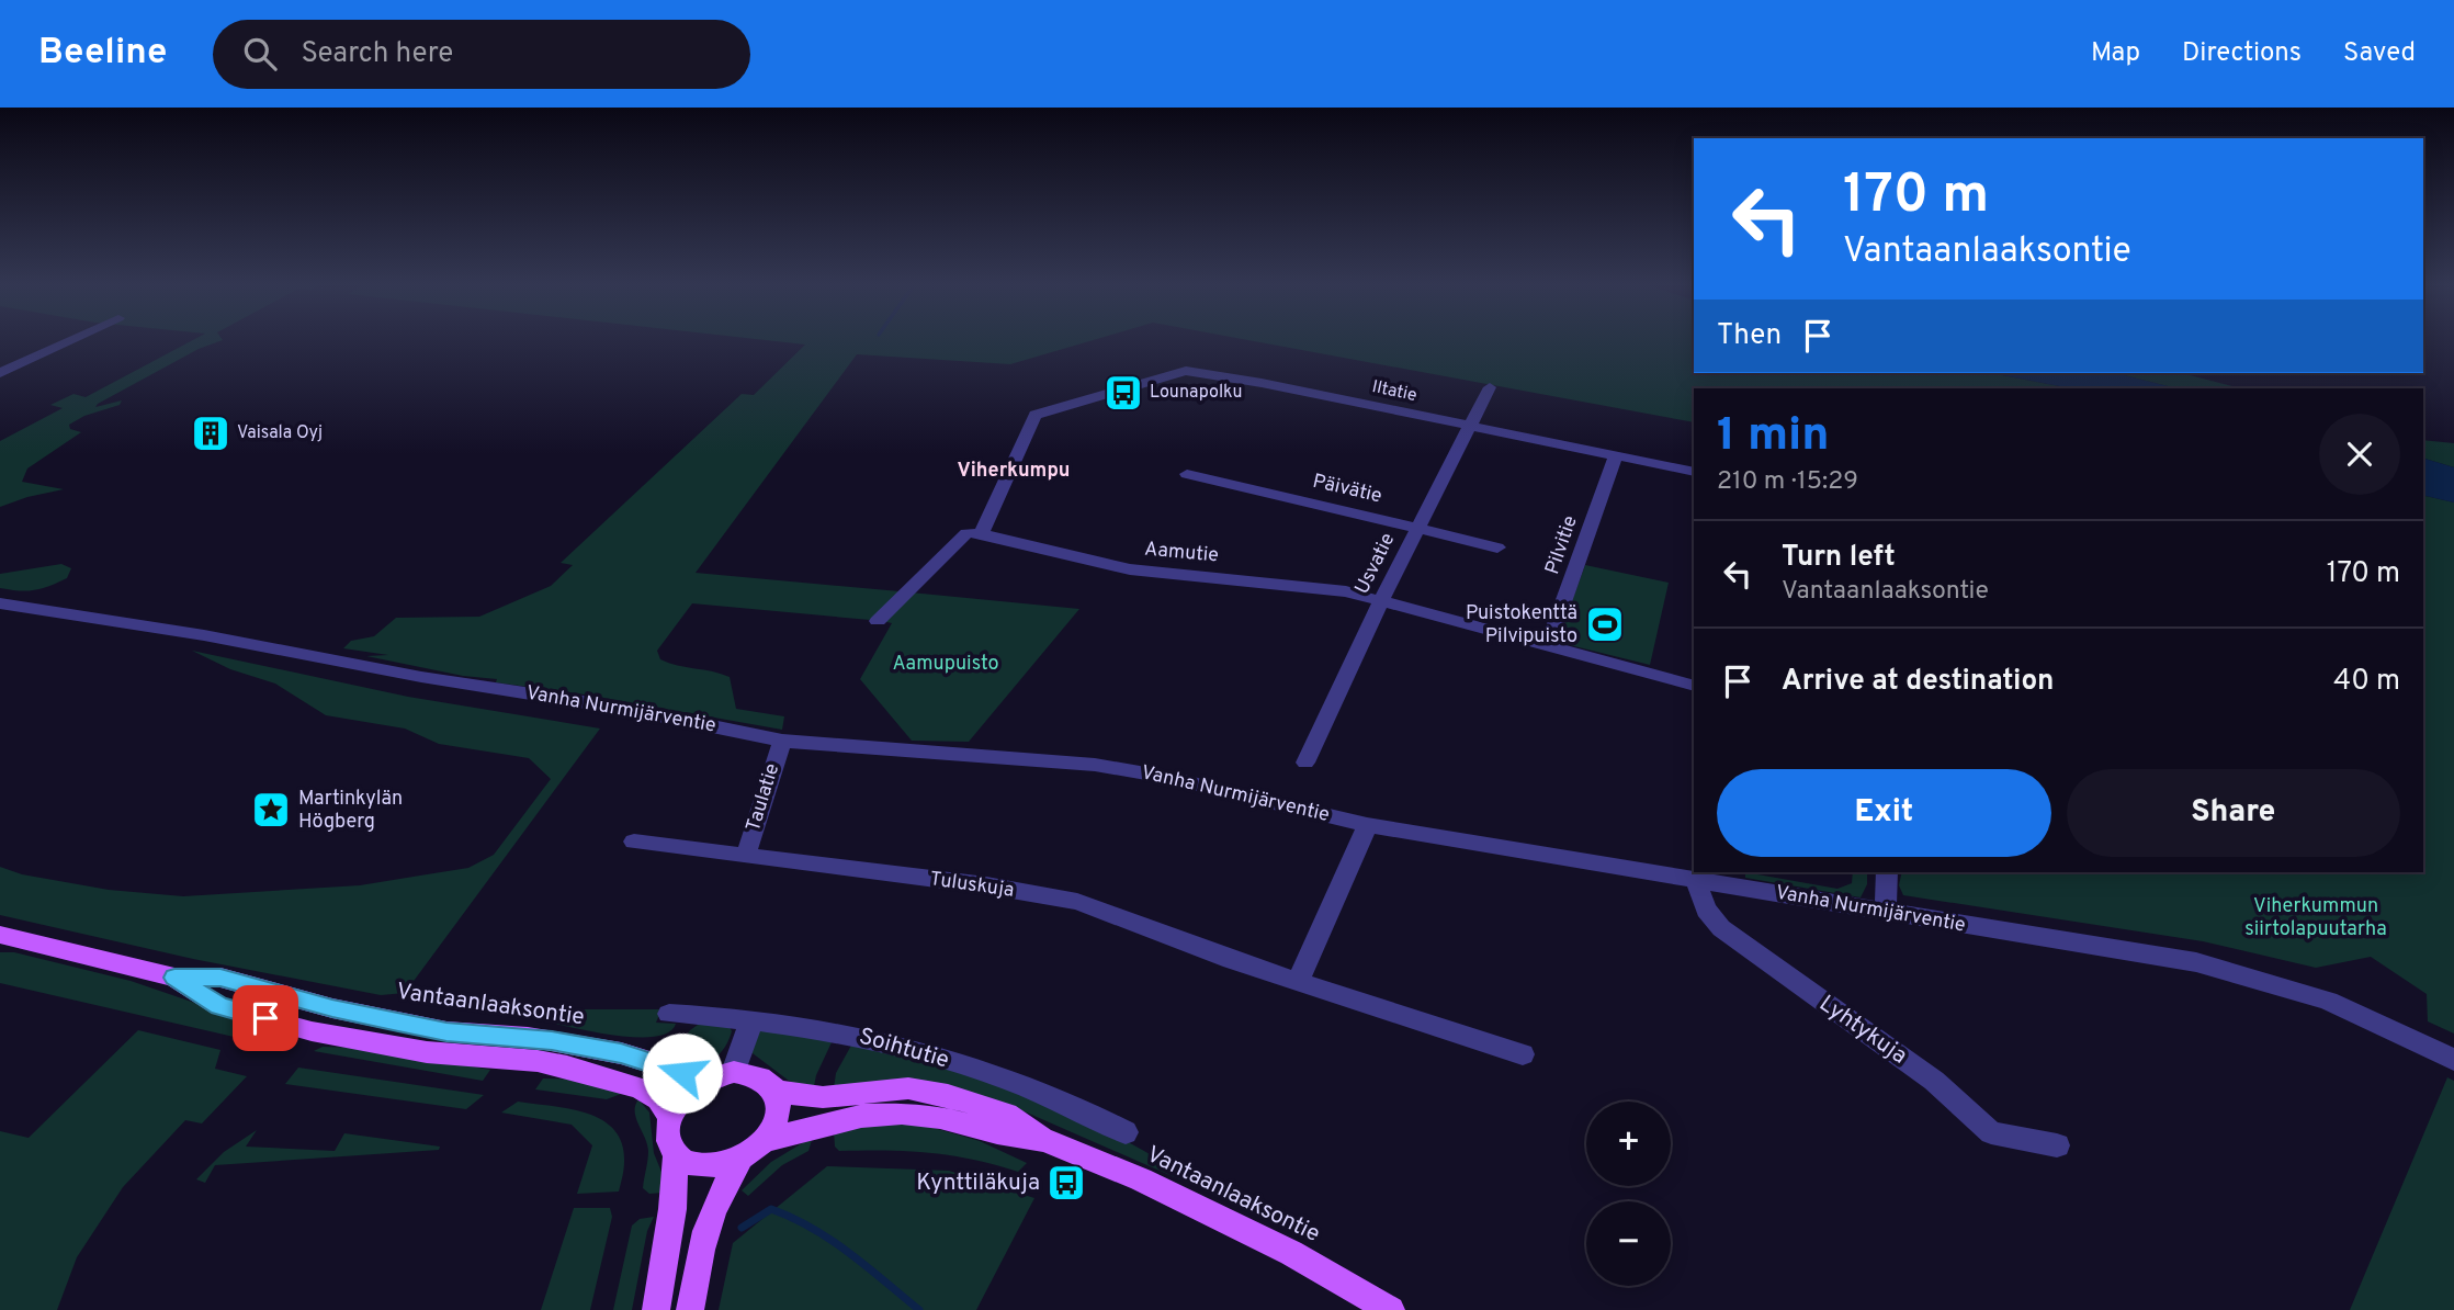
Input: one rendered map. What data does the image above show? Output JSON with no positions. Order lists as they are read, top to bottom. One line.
{"streets":{"main road":["Vantaanlaaksontie"],"street":["Iltatie","Päivätie","Pilvitie","Aamutie","Usvatie","Vanha Nurmijärventie","Taulatie","Tuluskuja","Lyhtykuja","Soihtutie"]},"crossings":[["Iltatie","Pilvitie"],["Iltatie","Aamutie"],["Iltatie","Usvatie"],["Päivätie","Usvatie"],["Pilvitie","Aamutie"],["Aamutie","Usvatie"],["Vanha Nurmijärventie","Taulatie"],["Vanha Nurmijärventie","Lyhtykuja"],["Taulatie","Tuluskuja"]],"districts":["Viherkumpu"],"parks":["Aamupuisto","Viherkummun siirtolapuutarha"],"places":{"bus stop":["Lounapolku","Kynttiläkuja"],"building":["Vaisala Oyj"],"sports":["Puistokenttä Pilvipuisto"],"place":["Martinkylän Högberg"]},"page":{"header":"Beeline","search":"Search here","nav":["Map","Directions","Saved"],"turn":["170 m","Vantaanlaaksontie"],"then":"Then","heading":["1 min","210 m · 15:29"],"list":[{"name":"Turn left","note":"Vantaanlaaksontie","value":"170 m"},{"name":"Arrive at destination","value":"40 m"}],"buttons":["Exit","Share"],"map_buttons":["+","−"]}}
